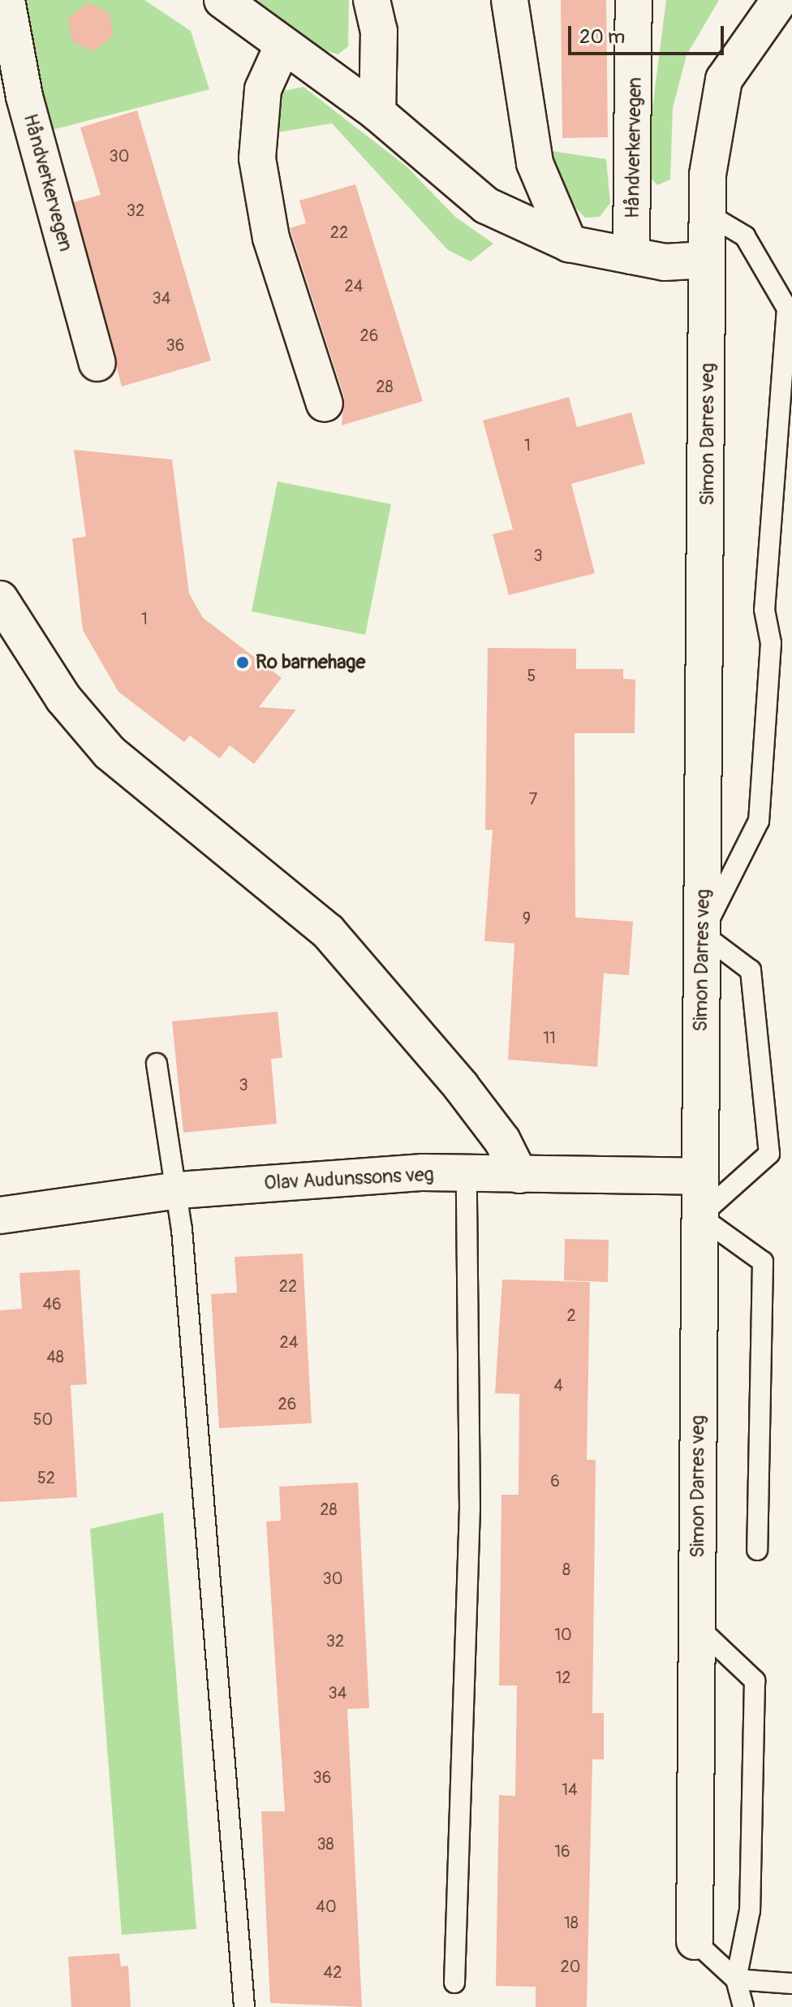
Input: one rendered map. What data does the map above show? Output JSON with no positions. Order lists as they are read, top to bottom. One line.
{"streets":{"street":["Håndverkervegen","Simon Darres veg","Olav Audunssons veg"]},"crossings":[["Simon Darres veg","Olav Audunssons veg"]],"places":["Ro barnehage"],"house_numbers":["30","32","22","24","34","26","36","28","1","3","1","5","7","9","11","3","22","46","2","24","48","4","26","50","52","6","28","8","30","10","32","12","34","36","14","38","16","40","18","20","42"],"scale_bar":"20 m"}
